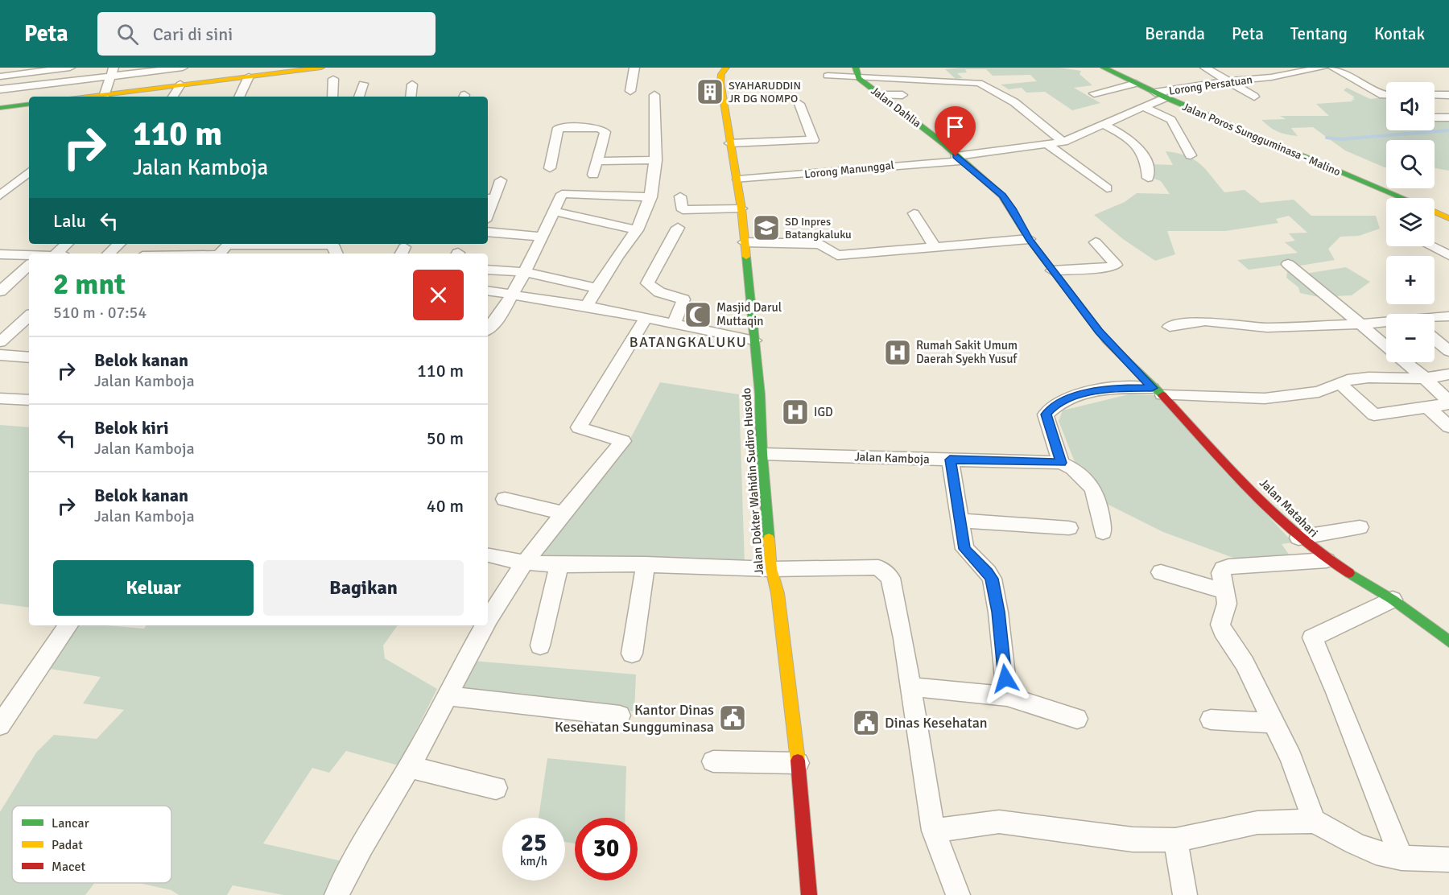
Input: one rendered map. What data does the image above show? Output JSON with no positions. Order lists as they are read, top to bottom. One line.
{"streets":{"street":["Lorong Persatuan","Jalan Dahlia","Jalan Poros Sungguminasa - Malino","Lorong Manunggal","Jalan Kamboja","Jalan Dokter Wahidin Sudiro Husodo","Jalan Matahari"]},"crossings":[["Lorong Persatuan","Jalan Poros Sungguminasa - Malino"],["Jalan Dahlia","Lorong Manunggal"],["Jalan Dahlia","Jalan Matahari"],["Lorong Manunggal","Jalan Dokter Wahidin Sudiro Husodo"],["Jalan Kamboja","Jalan Dokter Wahidin Sudiro Husodo"]],"districts":["BATANGKALUKU"],"places":{"building":["SYAHARUDDIN JR DG NOMPO"],"school or university":["SD Inpres Batangkaluku"],"mosque":["Masjid Darul Muttaqin"],"hospital":["Rumah Sakit Umum Daerah Syekh Yusuf","IGD"],"public building":["Kantor Dinas Kesehatan Sungguminasa","Dinas Kesehatan"]},"legend":["Lancar","Padat","Macet"],"page":{"header":"Peta","search":"Cari di sini","nav":["Beranda","Peta","Tentang","Kontak"],"map_buttons":["+","−"],"turn":["110 m","Jalan Kamboja"],"then":"Lalu","heading":["2 mnt","510 m · 07:54"],"list":[{"name":"Belok kanan","note":"Jalan Kamboja","value":"110 m"},{"name":"Belok kiri","note":"Jalan Kamboja","value":"50 m"},{"name":"Belok kanan","note":"Jalan Kamboja","value":"40 m"}],"buttons":["Keluar","Bagikan"],"speed":"25 km/h","limit":"30"}}
